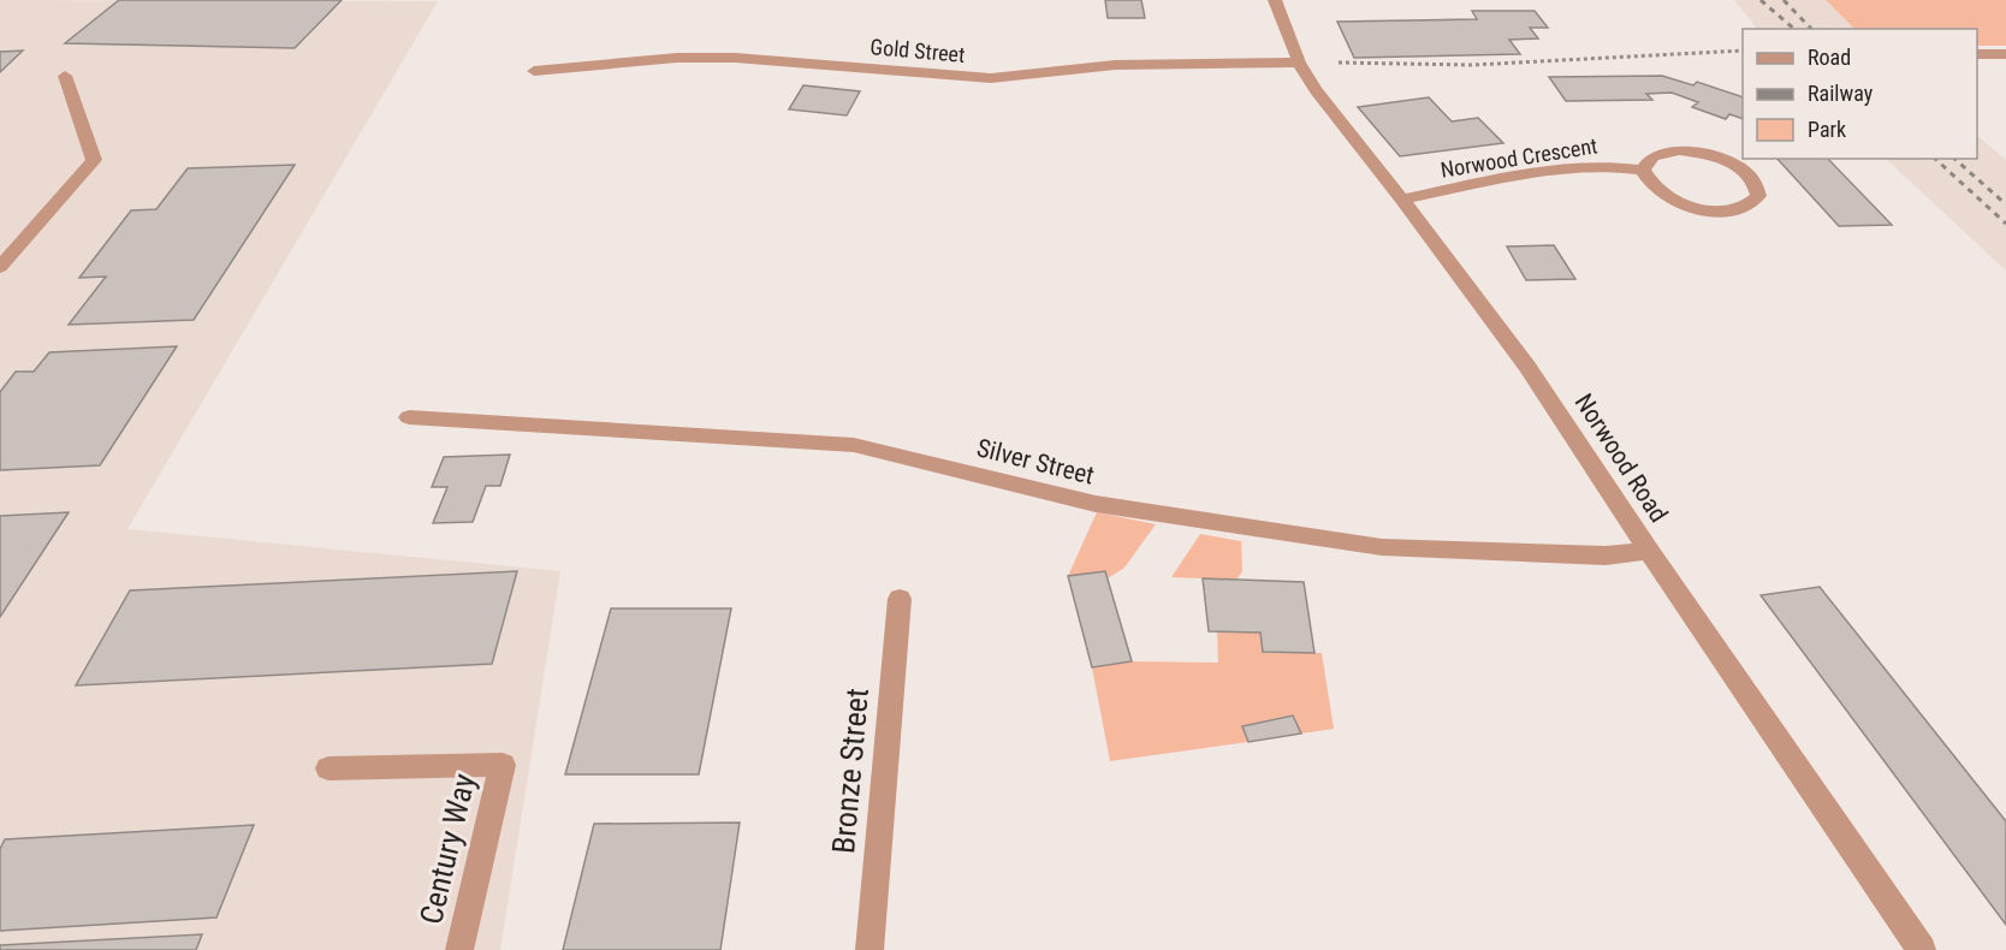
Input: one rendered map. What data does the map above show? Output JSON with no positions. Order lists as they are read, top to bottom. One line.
{"streets":{"street":["Gold Street","Norwood Crescent","Norwood Road","Silver Street","Bronze Street","Century Way"]},"crossings":[["Gold Street","Norwood Road"],["Norwood Crescent","Norwood Road"],["Norwood Road","Silver Street"]],"legend":["Road","Railway","Park"]}
